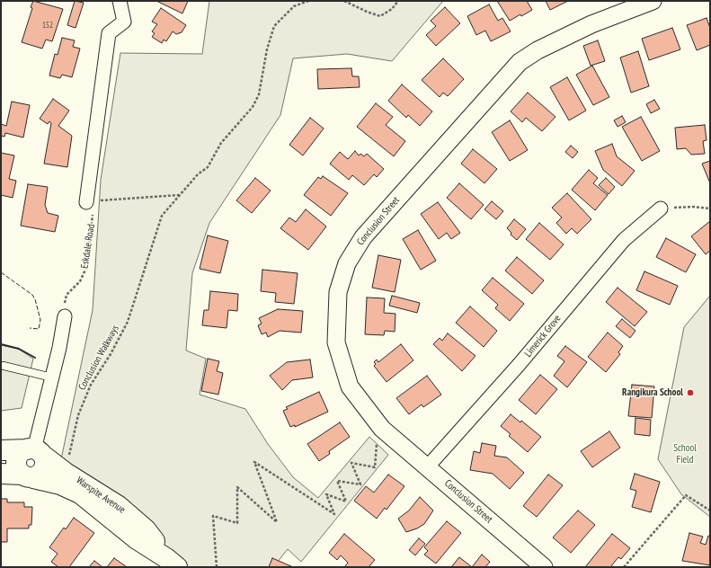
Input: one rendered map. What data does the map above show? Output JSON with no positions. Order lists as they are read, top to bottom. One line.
{"streets":{"main road":["Warspite Avenue"],"street":["Conclusion Street","Limerick Grove"],"path":["Eskdale Road","Conclusion Walkways"]},"crossings":[["Conclusion Street","Limerick Grove"],["Conclusion Walkways","Warspite Avenue"]],"parks":["School Field"],"places":["Rangikura School"],"house_numbers":["152"]}
